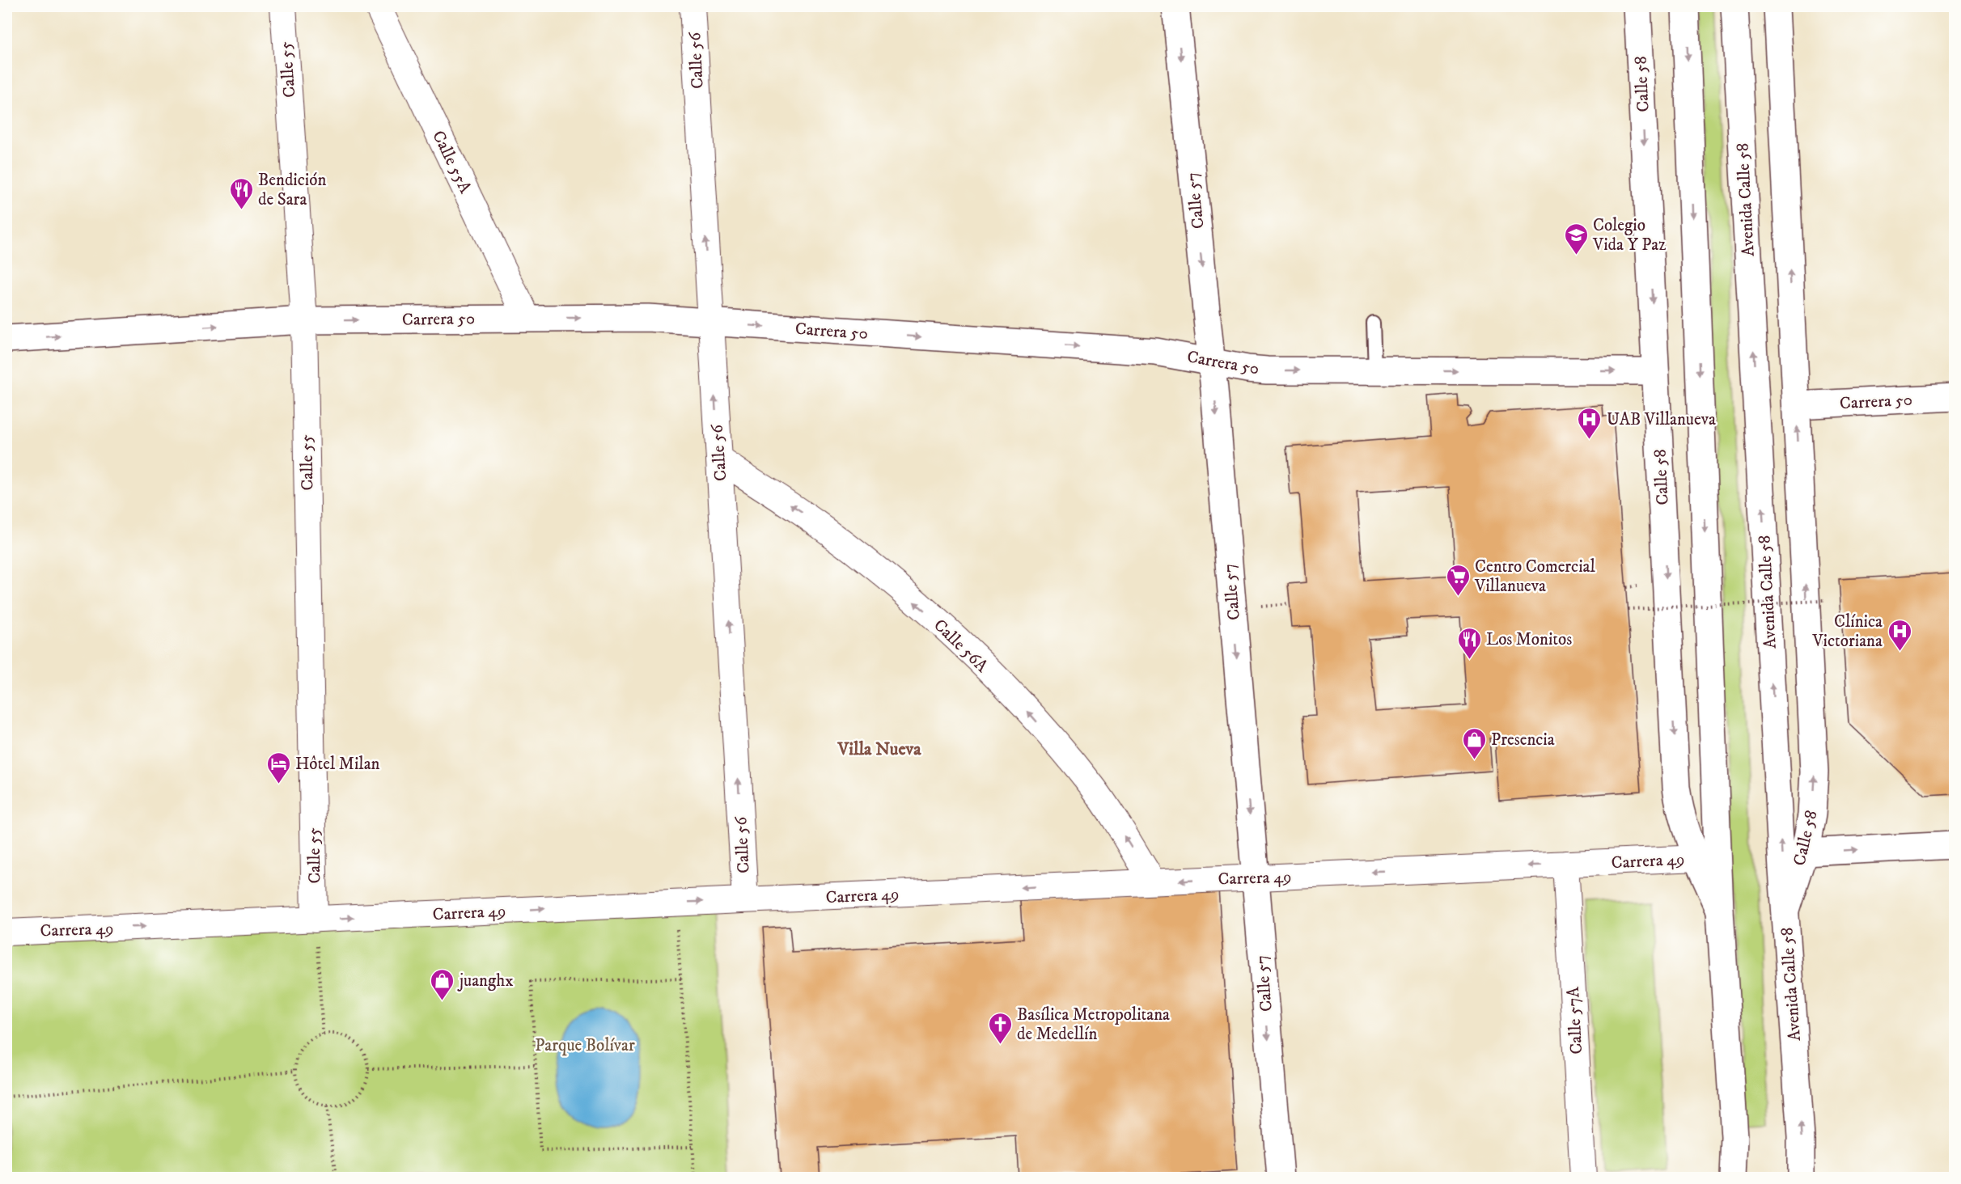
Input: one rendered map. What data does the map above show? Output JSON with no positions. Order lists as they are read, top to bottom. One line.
{"streets":{"street":["Calle 56","Calle 55","Calle 58","Calle 55A","Avenida Calle 58","Calle 57","Carrera 50","Calle 56A","Carrera 49","Calle 57A"]},"crossings":[["Calle 56","Carrera 50"],["Calle 56","Calle 56A"],["Calle 56","Carrera 49"],["Calle 55","Carrera 50"],["Calle 55","Carrera 49"],["Calle 58","Avenida Calle 58"],["Calle 58","Carrera 50"],["Calle 58","Carrera 49"],["Calle 55A","Carrera 50"],["Calle 57","Carrera 50"],["Calle 57","Carrera 49"],["Calle 56A","Carrera 49"],["Carrera 49","Calle 57A"]],"one_way":["Calle 56","Calle 57","Carrera 50","Calle 56A"],"districts":["Villa Nueva"],"parks":["Parque Bolívar"],"places":{"restaurant":["Bendición de Sara","Los Monitos"],"school or university":["Colegio Vida Y Paz"],"hospital":["UAB Villanueva","Clínica Victoriana"],"supermarket":["Centro Comercial Villanueva"],"shop":["Presencia","juanghx"],"hotel":["Hôtel Milan"],"church":["Basílica Metropolitana de Medellín"]}}
